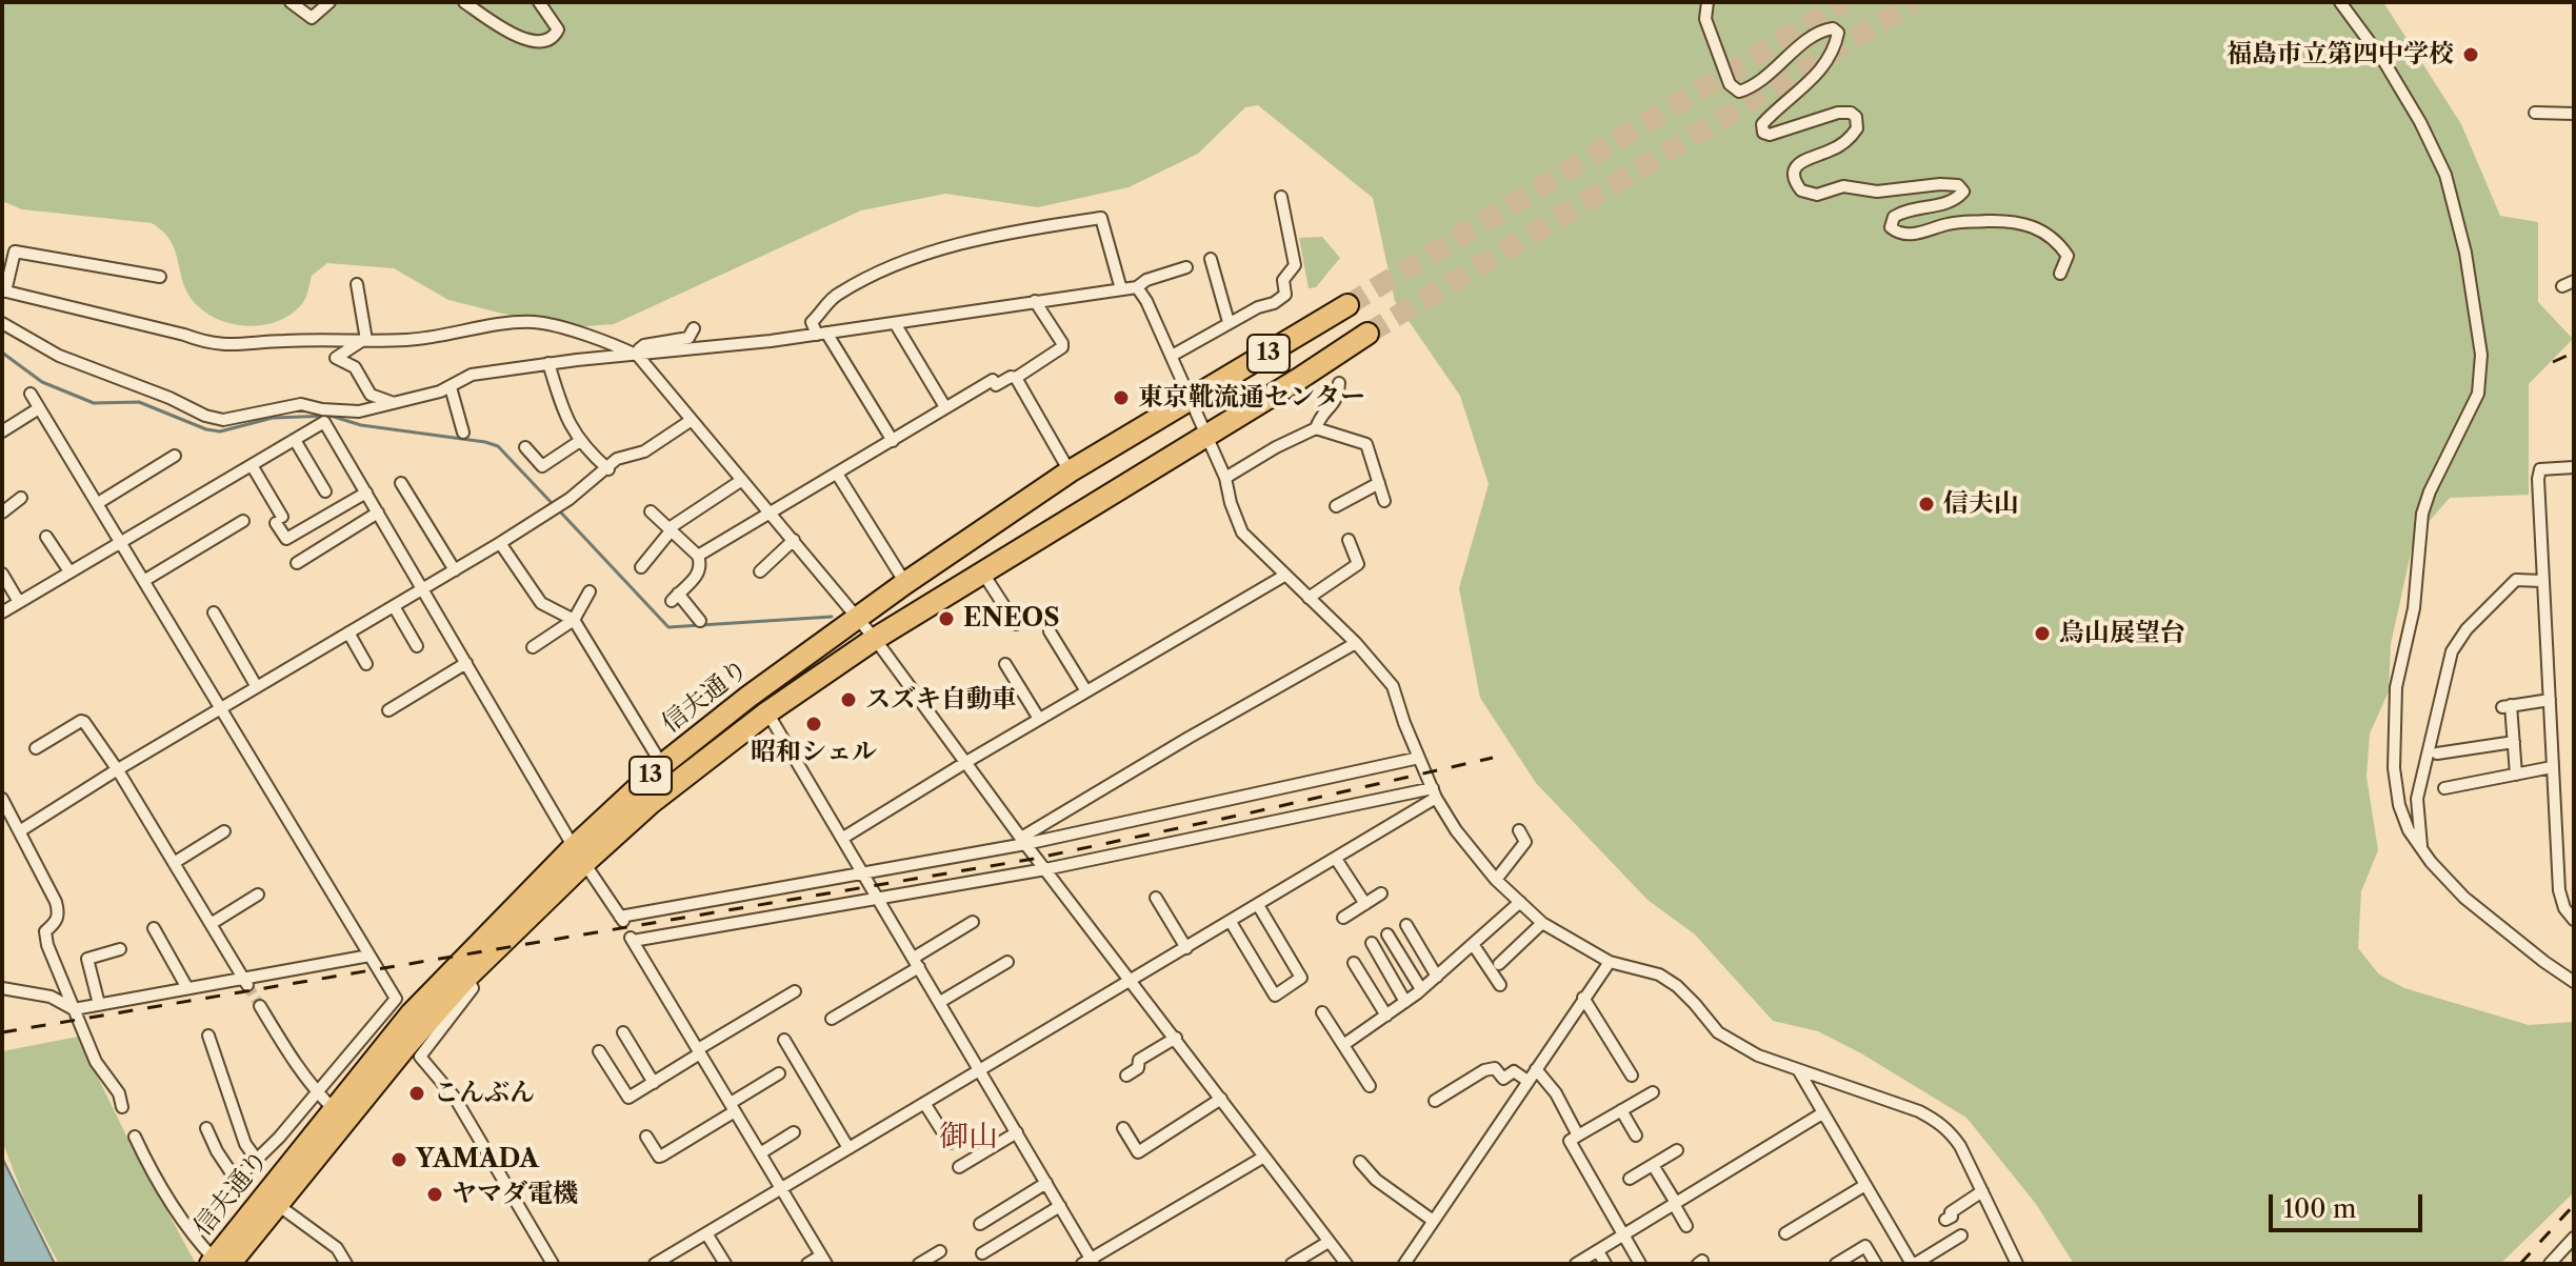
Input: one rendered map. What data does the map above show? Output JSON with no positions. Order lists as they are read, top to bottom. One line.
{"streets":{"highway":["13","信夫通り"]},"districts":["御山"],"places":["福島市立第四中学校","東京靴流通センター","信夫山","ENEOS","烏山展望台","スズキ自動車","昭和シェル","こんぶん","YAMADA","ヤマダ電機"],"scale_bar":"100 m"}
